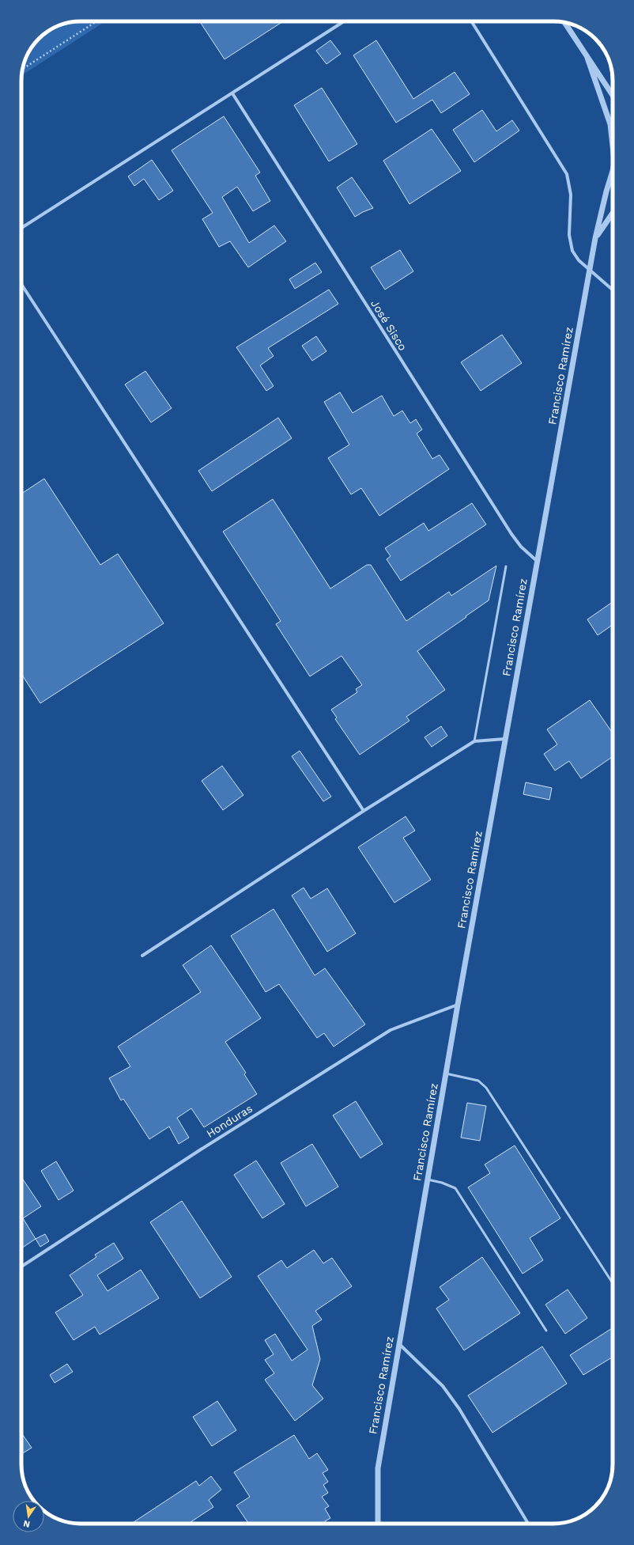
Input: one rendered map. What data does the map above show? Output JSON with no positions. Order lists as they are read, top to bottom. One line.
{"streets":{"street":["José Sisco","Francisco Ramírez","Honduras"]},"crossings":[["José Sisco","Francisco Ramírez"],["Francisco Ramírez","Honduras"]],"north":"bottom"}
